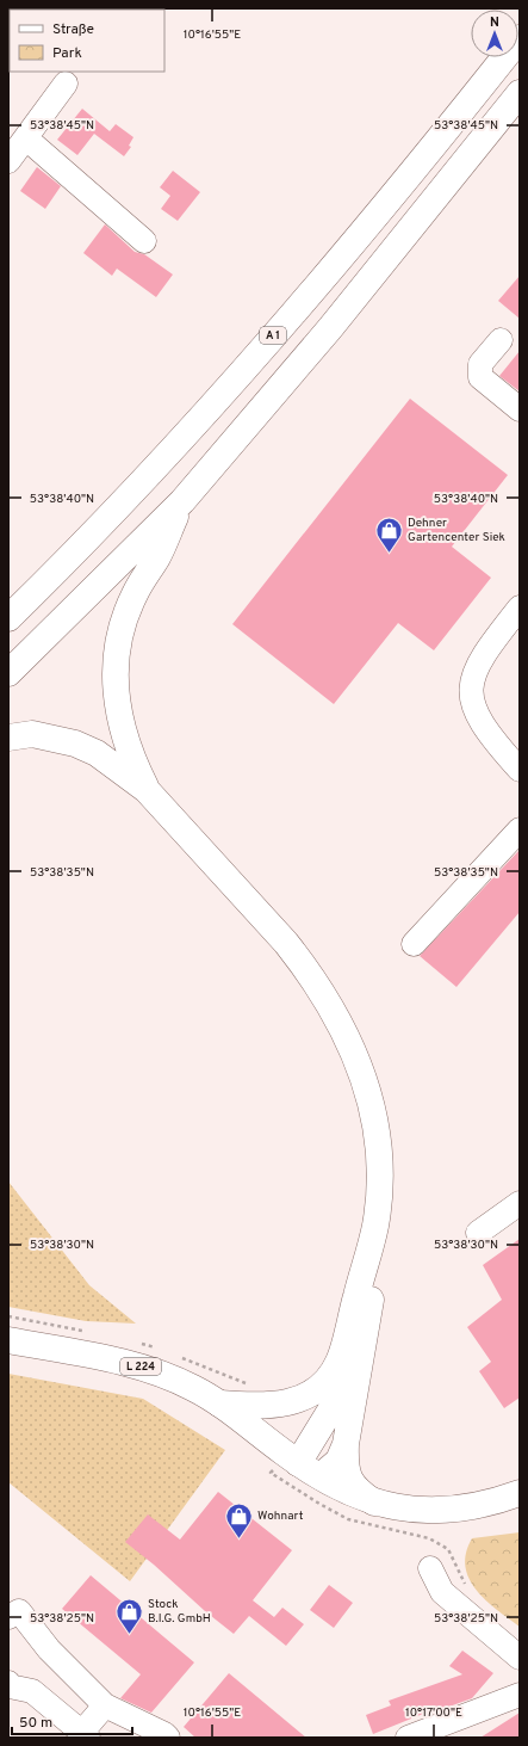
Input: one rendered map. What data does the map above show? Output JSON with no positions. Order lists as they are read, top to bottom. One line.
{"streets":{"main road":["A 1","L 224"]},"places":{"shop":["Dehner Gartencenter Siek","Wohnart","Stock B.I.G. GmbH"]},"legend":["Straße","Park"],"scale_bar":"50 m","north":"top","coordinates":["10°16'55\"E","53°38'45\"N","53°38'40\"N","53°38'35\"N","53°38'30\"N","53°38'25\"N","10°17'00\"E"]}
